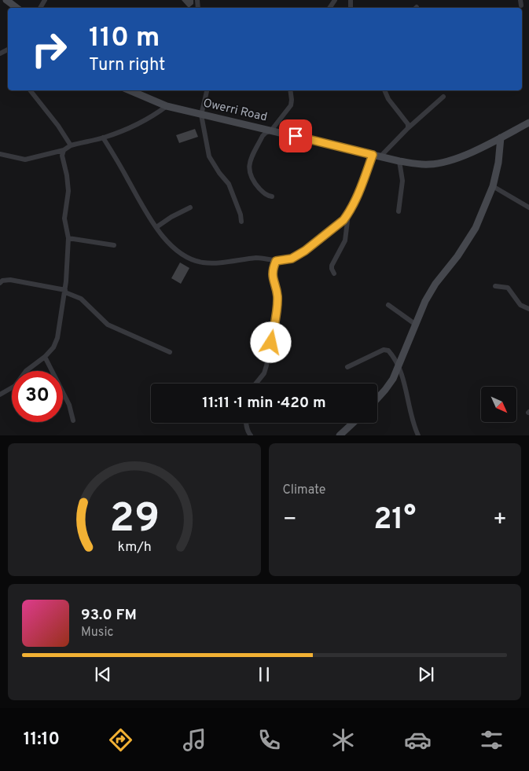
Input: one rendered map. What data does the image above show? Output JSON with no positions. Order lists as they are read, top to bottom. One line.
{"streets":{"main road":["Owerri Road"]},"north":"bottom right","page":{"turn":["110 m","Turn right"],"limit":"30","trip":"11:11 · 1 min · 420 m","tile":"Climate","heat":["−","21°","+"],"song":["93.0 FM","Music"],"tabs":"11:10","gauge":["29","km/h"]}}
